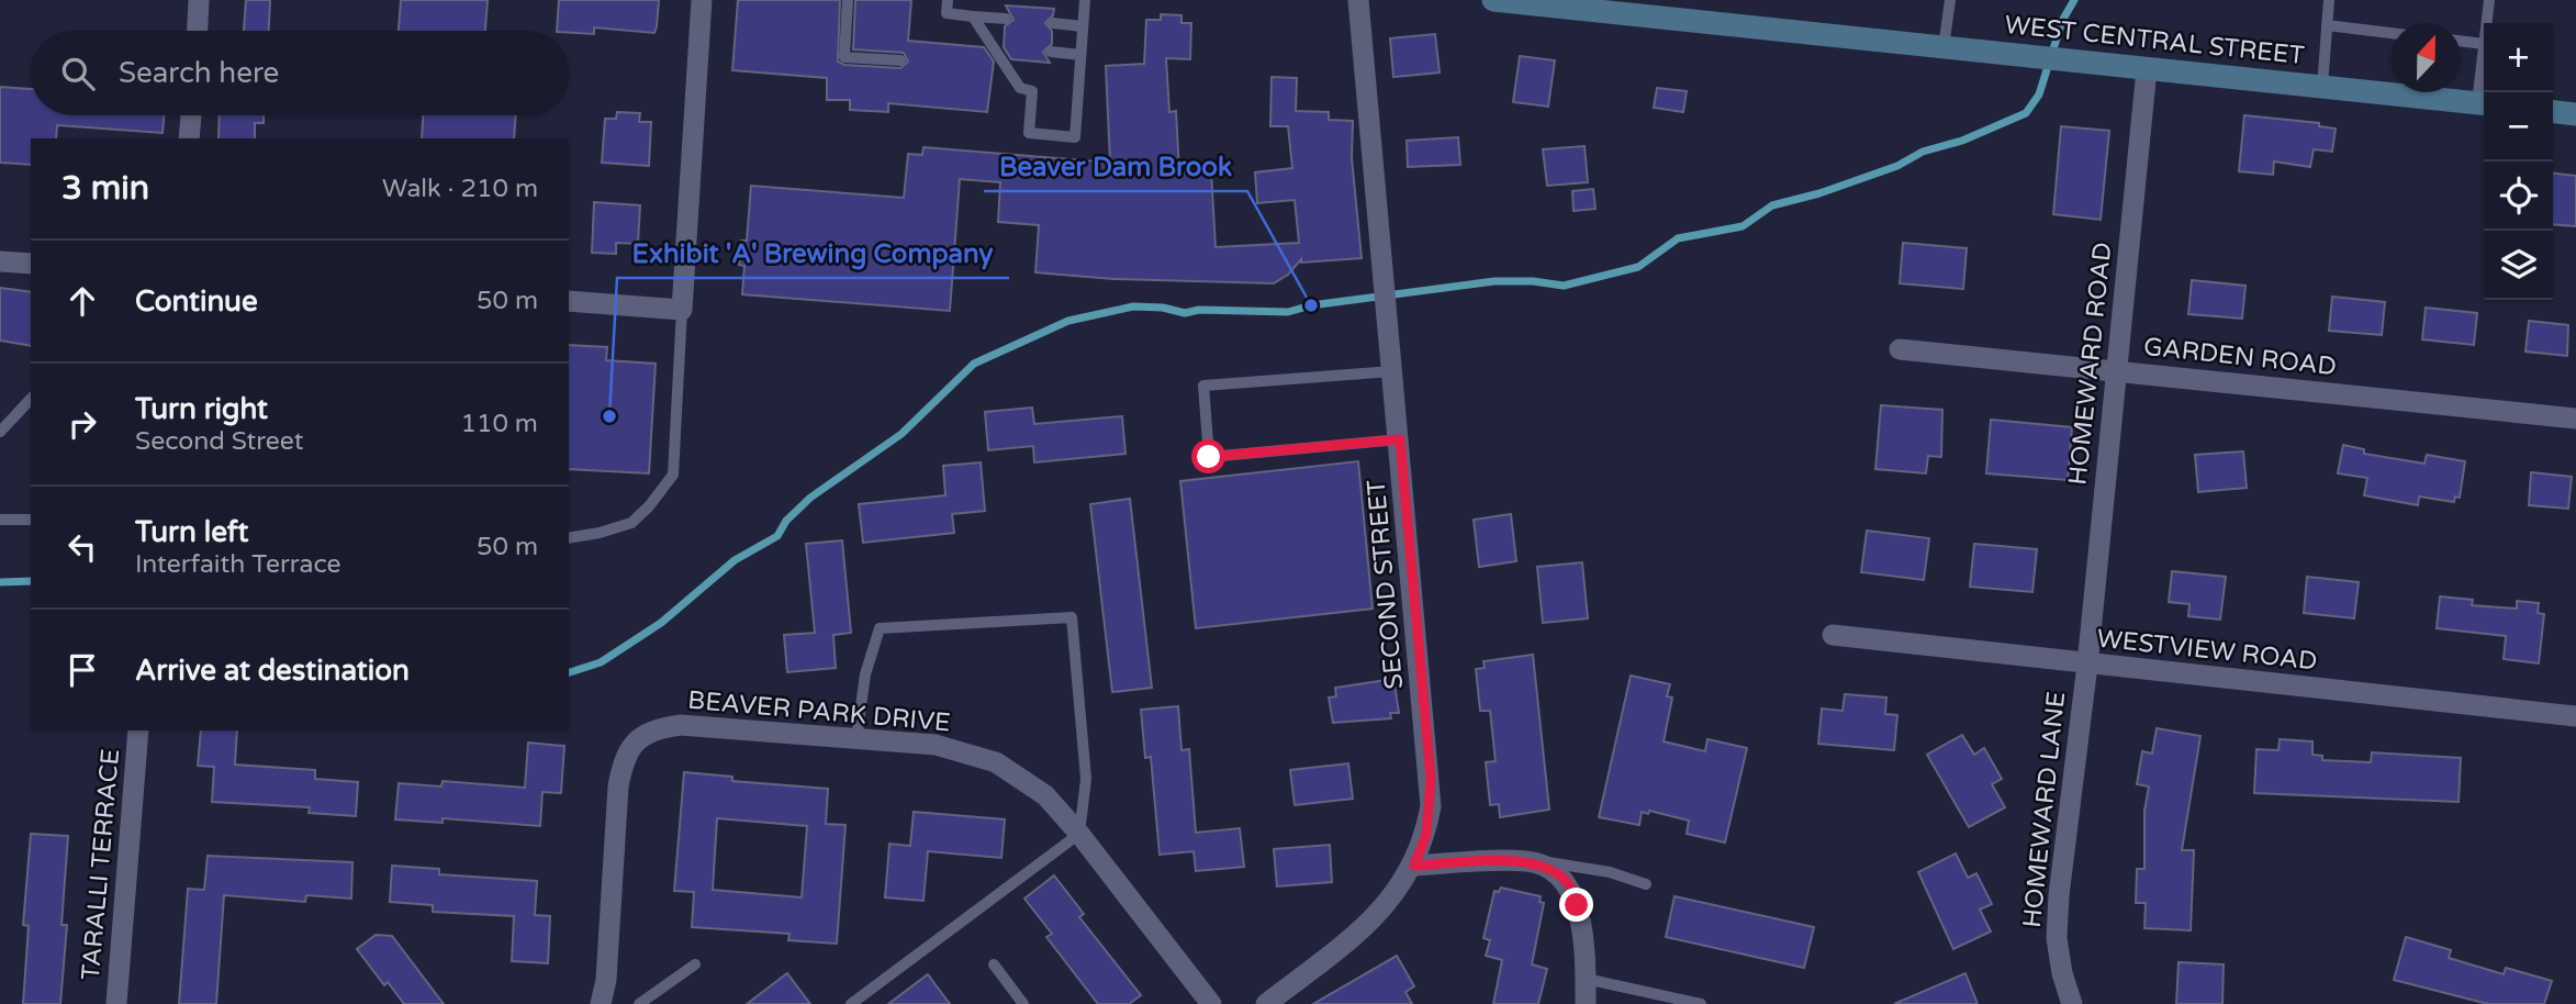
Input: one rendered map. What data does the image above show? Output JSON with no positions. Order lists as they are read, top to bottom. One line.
{"streets":{"main road":["WEST CENTRAL STREET"],"street":["GARDEN ROAD","HOMEWARD ROAD","SECOND STREET","WESTVIEW ROAD","BEAVER PARK DRIVE","HOMEWARD LANE","TARALLI TERRACE"]},"crossings":[["WEST CENTRAL STREET","HOMEWARD ROAD"],["GARDEN ROAD","HOMEWARD ROAD"],["HOMEWARD ROAD","WESTVIEW ROAD"],["HOMEWARD ROAD","HOMEWARD LANE"],["WESTVIEW ROAD","HOMEWARD LANE"]],"places":["Beaver Dam Brook","Exhibit 'A' Brewing Company"],"north":"top","page":{"map_buttons":["+","−"],"search":"Search here","heading":["3 min","Walk · 210 m"],"list":[["Continue","50 m"],["Turn right","Second Street","110 m"],["Turn left","Interfaith Terrace","50 m"],"Arrive at destination"]}}
